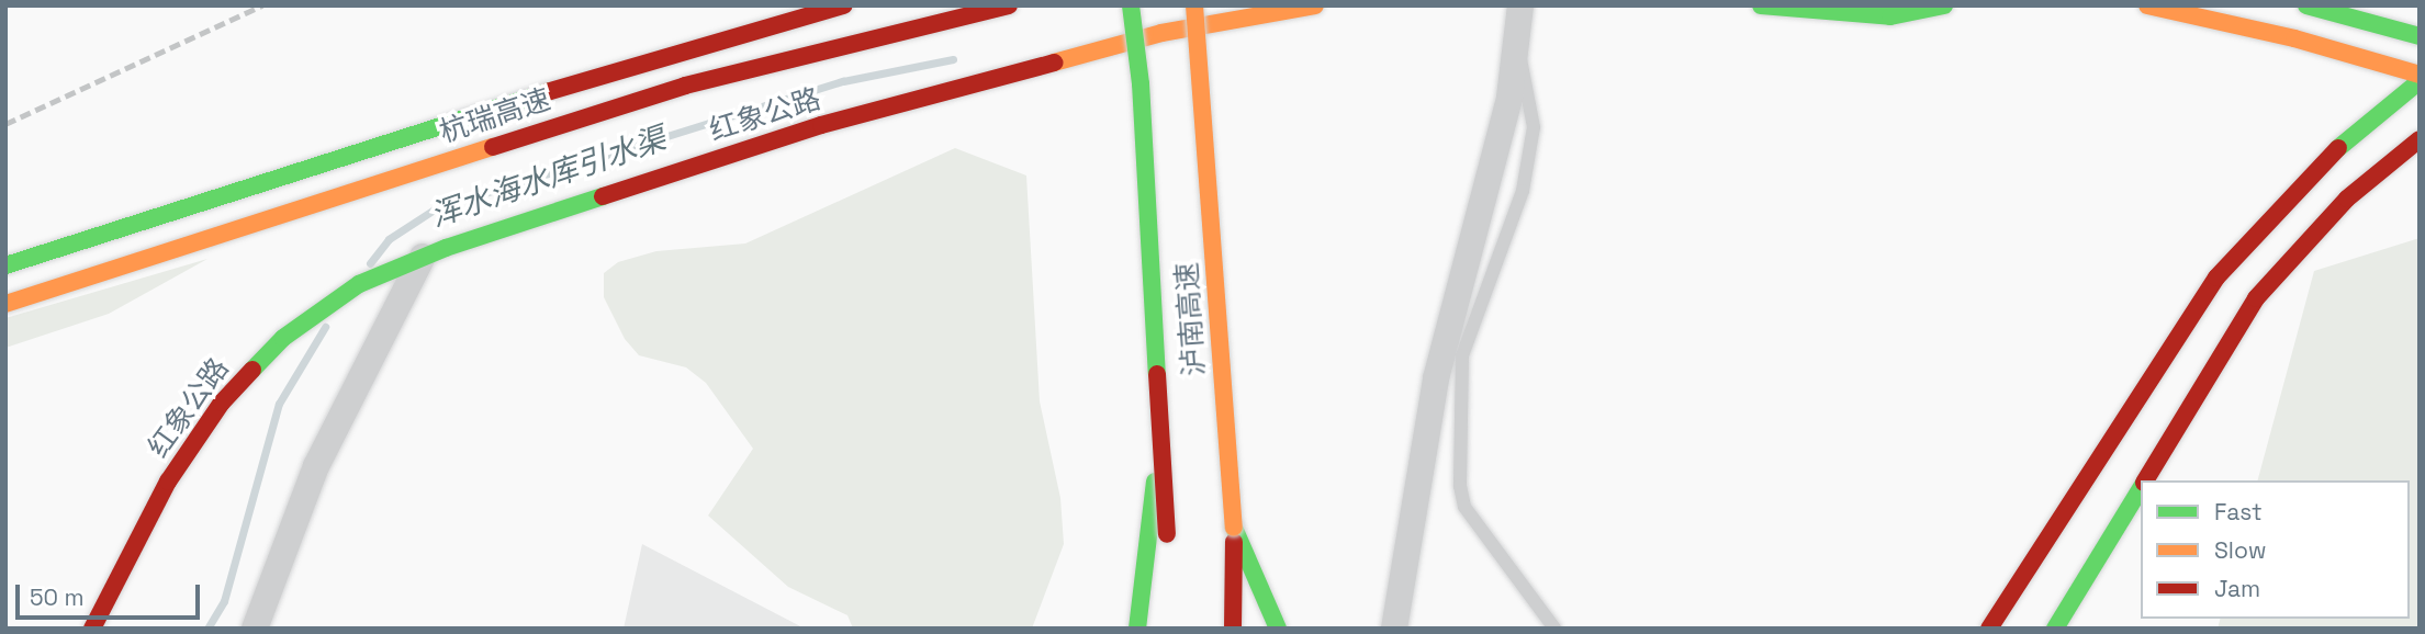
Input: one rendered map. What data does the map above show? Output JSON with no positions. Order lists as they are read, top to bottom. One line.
{"streets":{"main road":["红象公路","杭瑞高速","泸南高速"]},"water":["浑水海水库引水渠"],"legend":["Fast","Slow","Jam"],"scale_bar":"50 m"}
